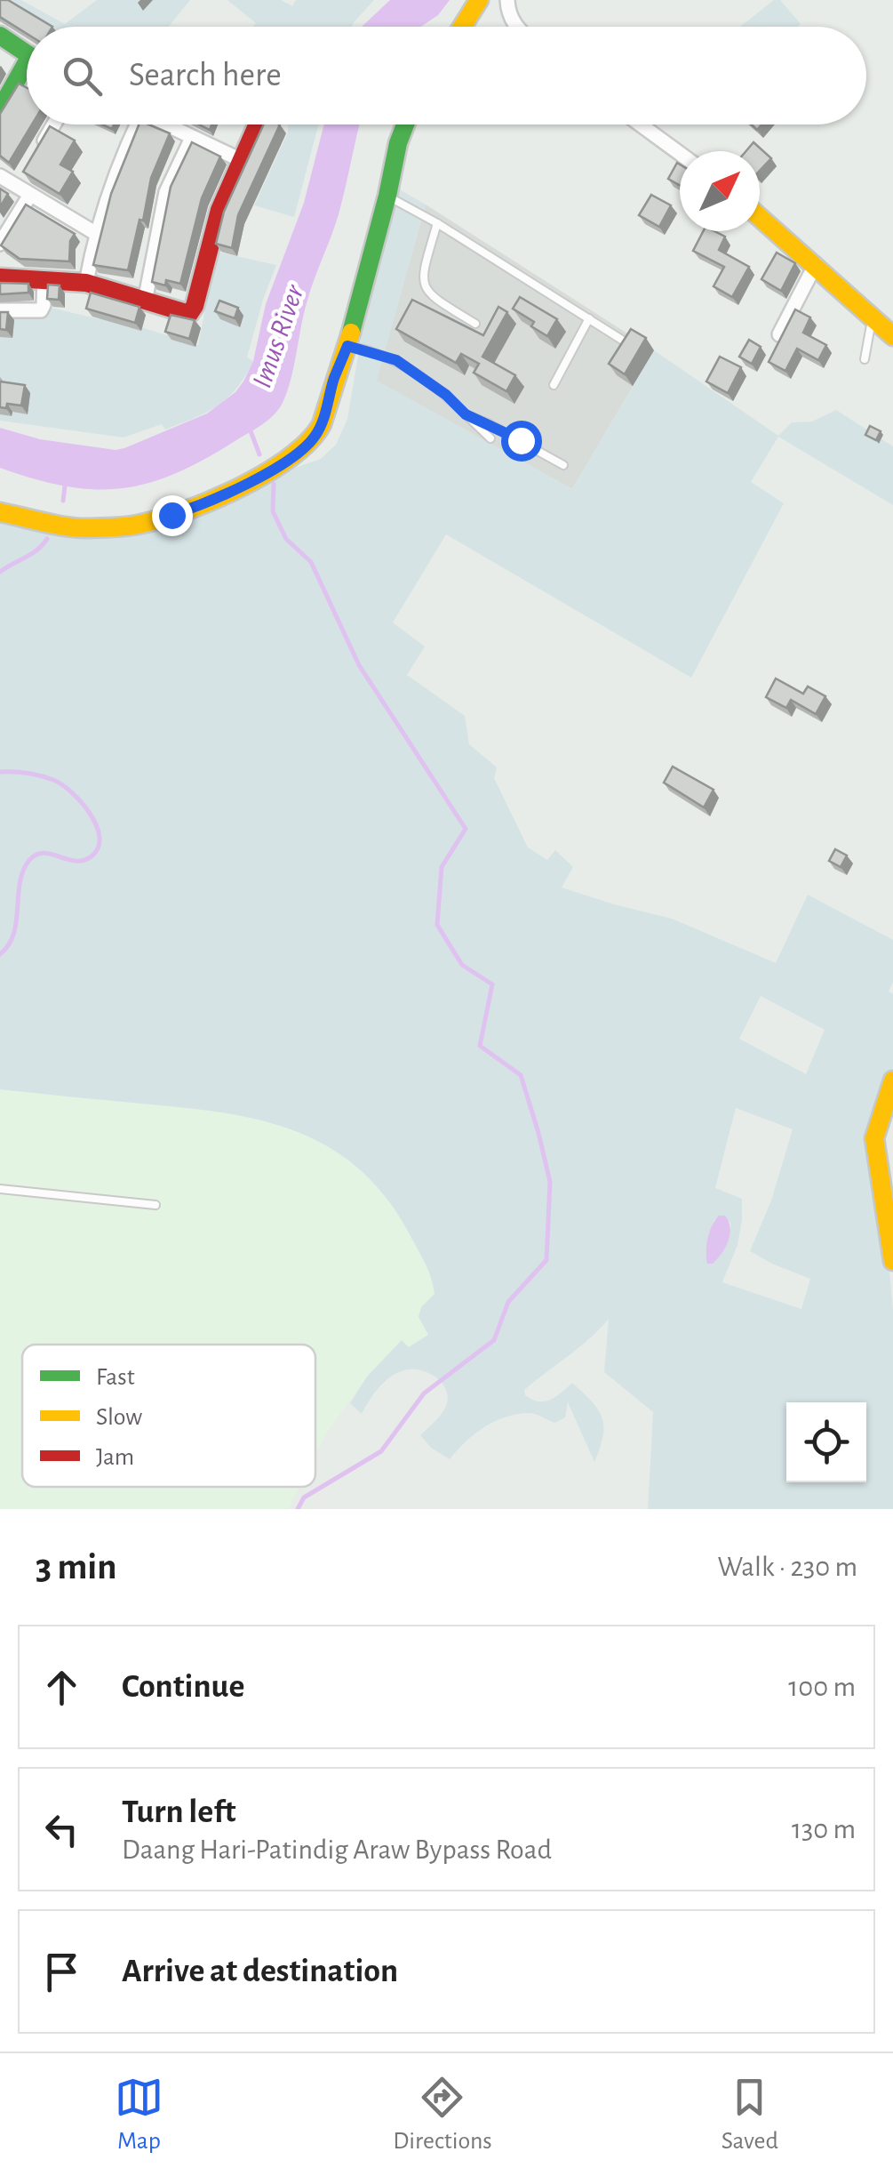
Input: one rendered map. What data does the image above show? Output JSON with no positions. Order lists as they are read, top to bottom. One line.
{"water":["Imus River"],"legend":["Fast","Slow","Jam"],"north":"top right","page":{"search":"Search here","heading":["3 min","Walk · 230 m"],"list":[["Continue","100 m"],["Turn left","Daang Hari-Patindig Araw Bypass Road","130 m"],"Arrive at destination"],"nav":["Map","Directions","Saved"]}}
